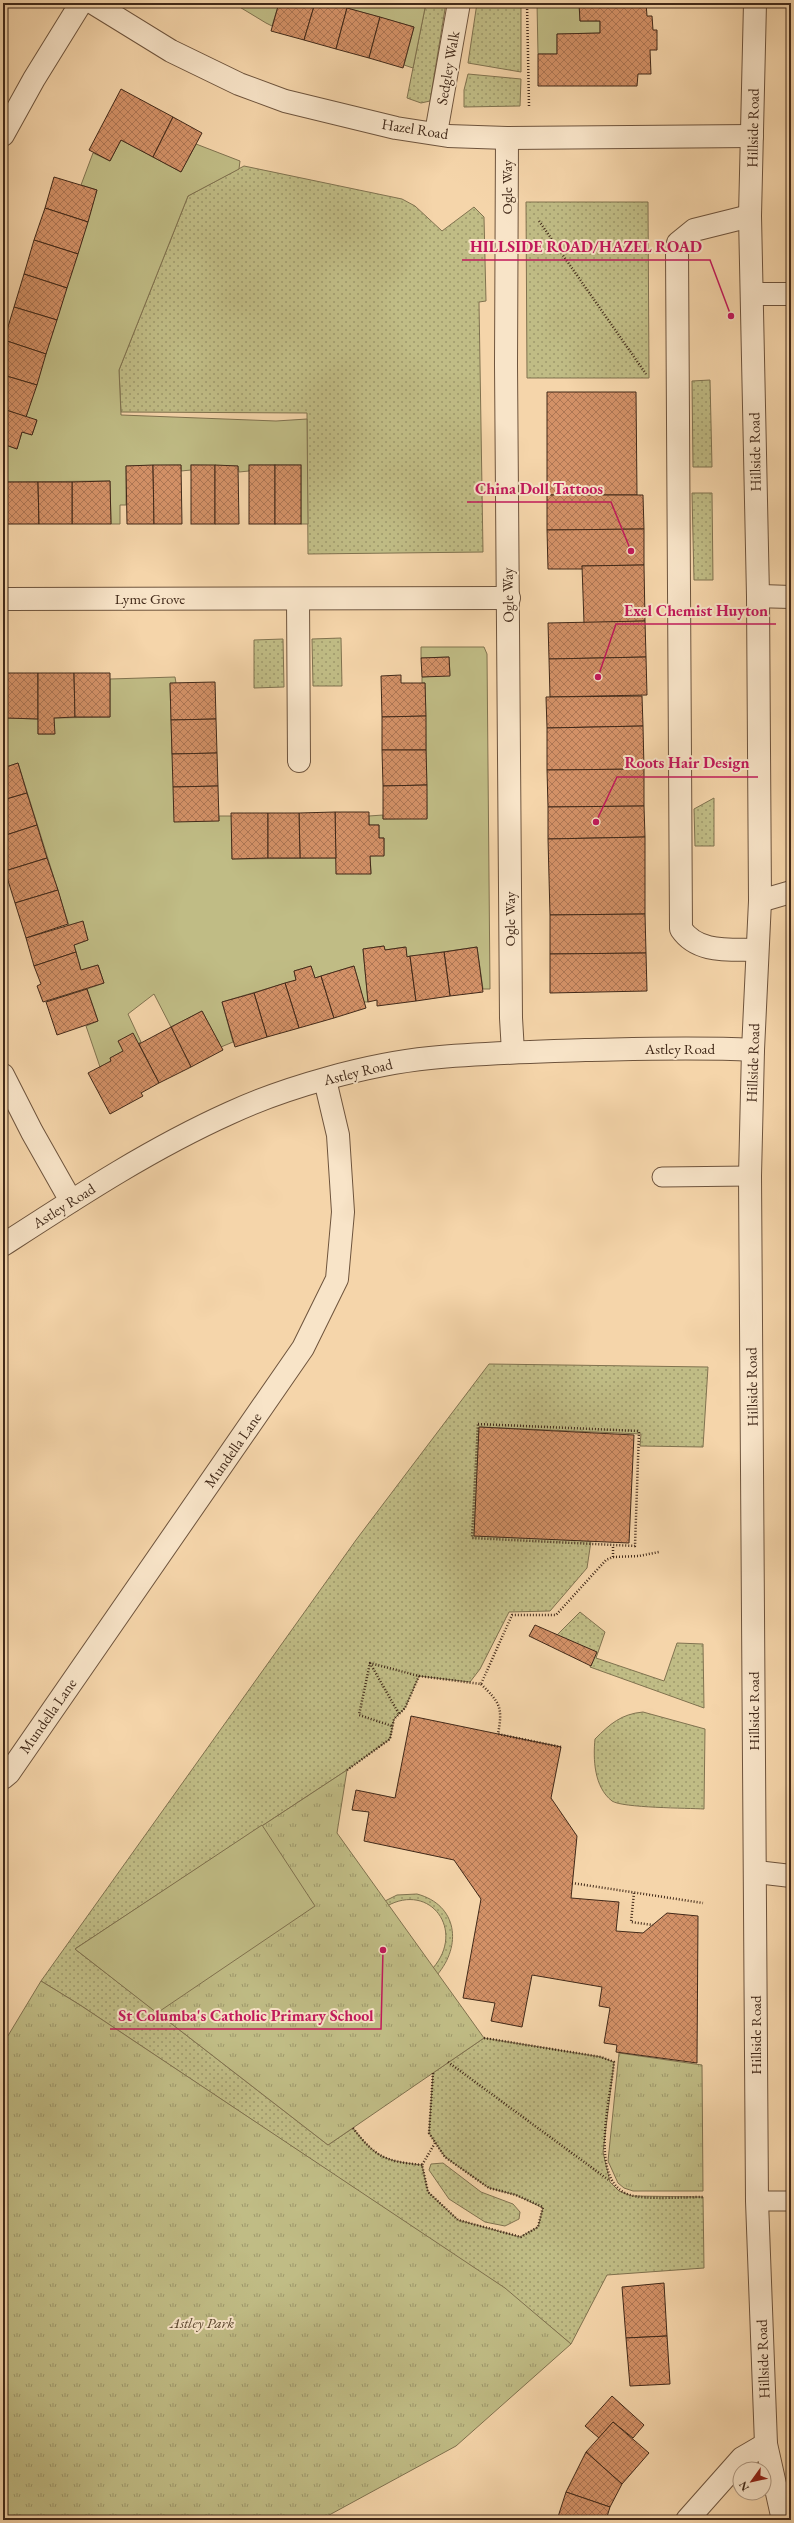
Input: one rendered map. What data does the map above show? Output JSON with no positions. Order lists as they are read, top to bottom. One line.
{"streets":{"street":["Sedgley Walk","Hillside Road","Hazel Road","Ogle Way","Lyme Grove","Astley Road","Mundella Lane"]},"crossings":[["Sedgley Walk","Hazel Road"],["Hillside Road","Hazel Road"],["Hillside Road","Astley Road"],["Hazel Road","Ogle Way"],["Ogle Way","Lyme Grove"],["Ogle Way","Astley Road"],["Astley Road","Mundella Lane"]],"parks":["Astley Park"],"places":["HILLSIDE ROAD/HAZEL ROAD","China Doll Tattoos","Exel Chemist Huyton","Roots Hair Design","St Columba's Catholic Primary School"],"north":"bottom left"}
